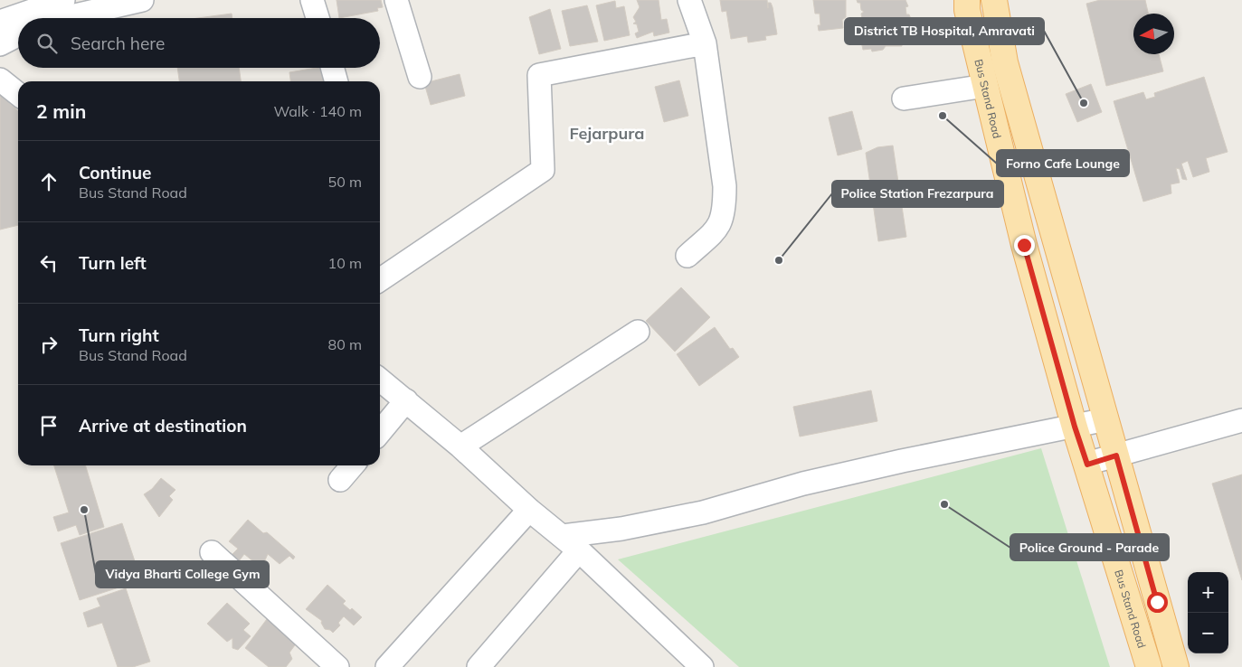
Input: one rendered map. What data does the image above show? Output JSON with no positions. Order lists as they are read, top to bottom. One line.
{"streets":{"main road":["Bus Stand Road"]},"districts":["Fejarpura"],"places":["District TB Hospital, Amravati","Forno Cafe Lounge","Police Station Frezarpura","Police Ground - Parade","Vidya Bharti College Gym"],"north":"left","page":{"search":"Search here","heading":["2 min","Walk · 140 m"],"list":[["Continue","Bus Stand Road","50 m"],["Turn left","10 m"],["Turn right","Bus Stand Road","80 m"],"Arrive at destination"],"map_buttons":["+","−"]}}
